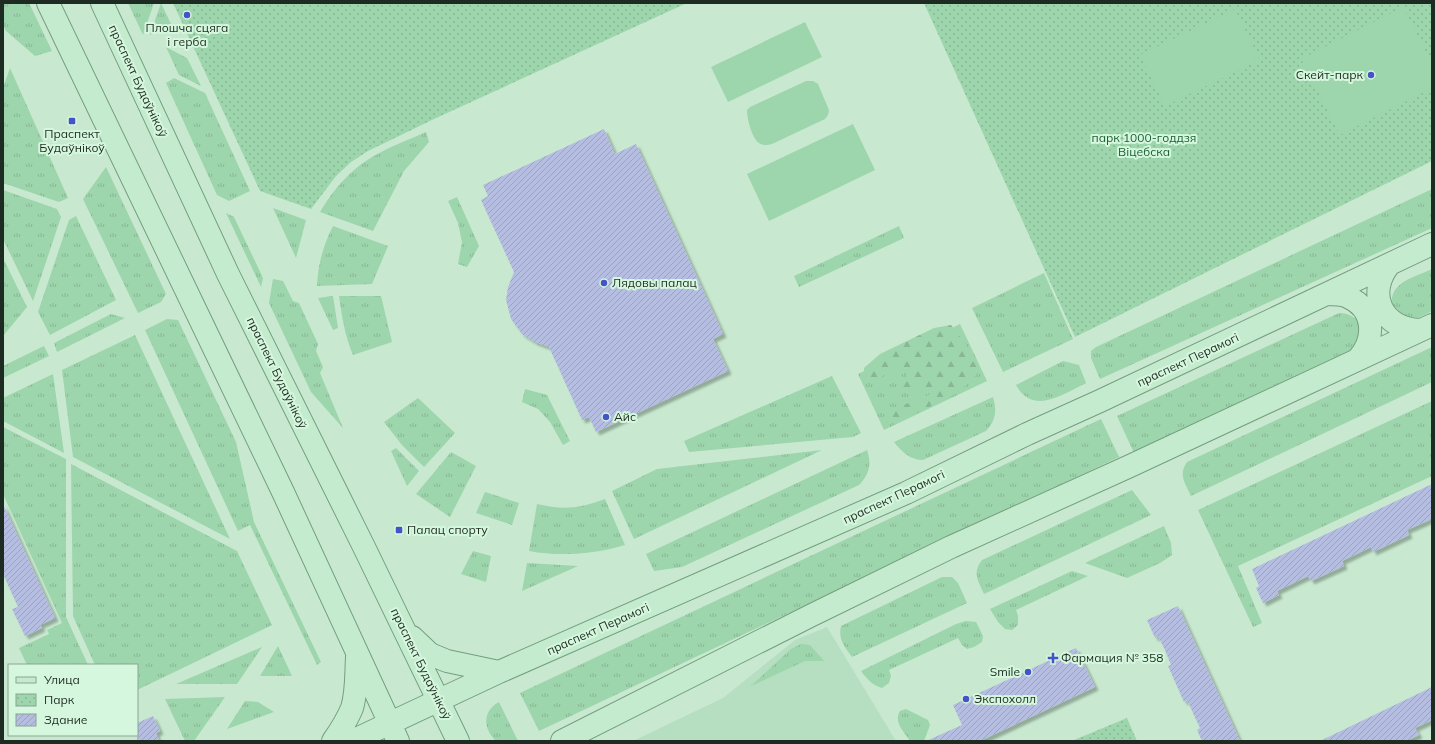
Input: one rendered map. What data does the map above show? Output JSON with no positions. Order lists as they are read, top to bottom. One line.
{"streets":{"main road":["праспект Будаўнікоў","праспект Перамогі"]},"crossings":[["праспект Будаўнікоў","праспект Перамогі"]],"parks":["парк 1000-годдзя Віцебска"],"places":{"other":["Плошча сцяга і герба","Скейт-парк","Лядовы палац","Айс","Smile","Экспохолл"],"transit":["Праспект Будаўнікоў","Палац спорту"],"health":["Фармация № 358"]},"legend":["Улица","Парк","Здание"]}
